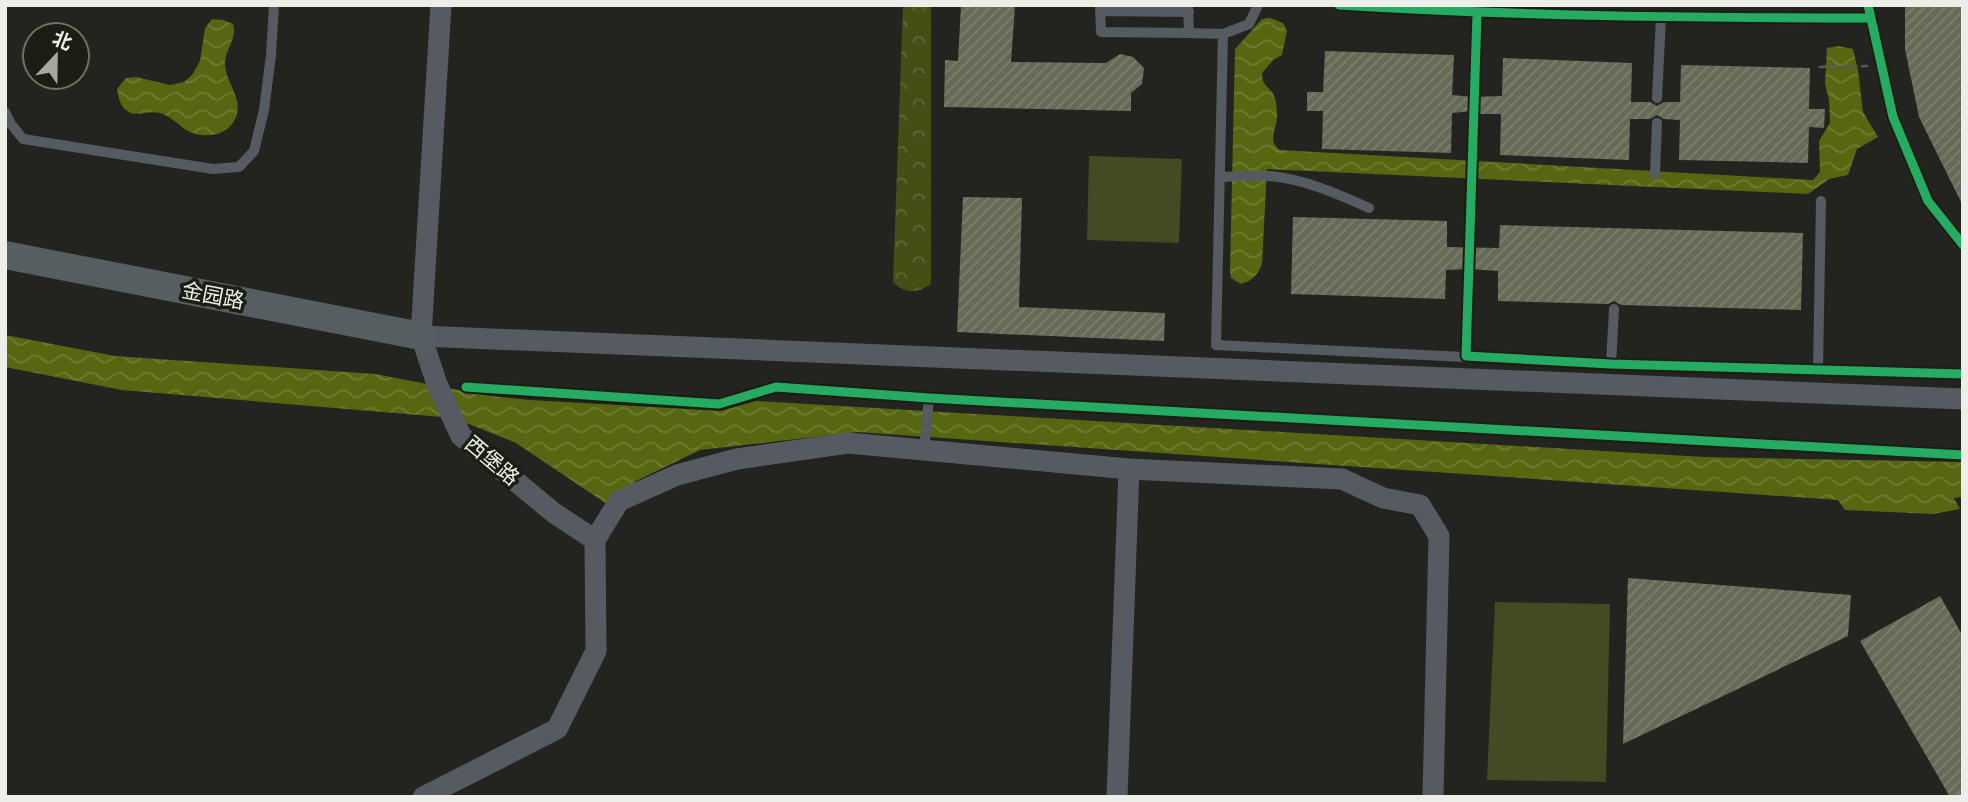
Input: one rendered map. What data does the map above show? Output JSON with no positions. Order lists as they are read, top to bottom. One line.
{"streets":{"street":["金园路","西堡路"]},"crossings":[["金园路","西堡路"]],"north":"top"}
